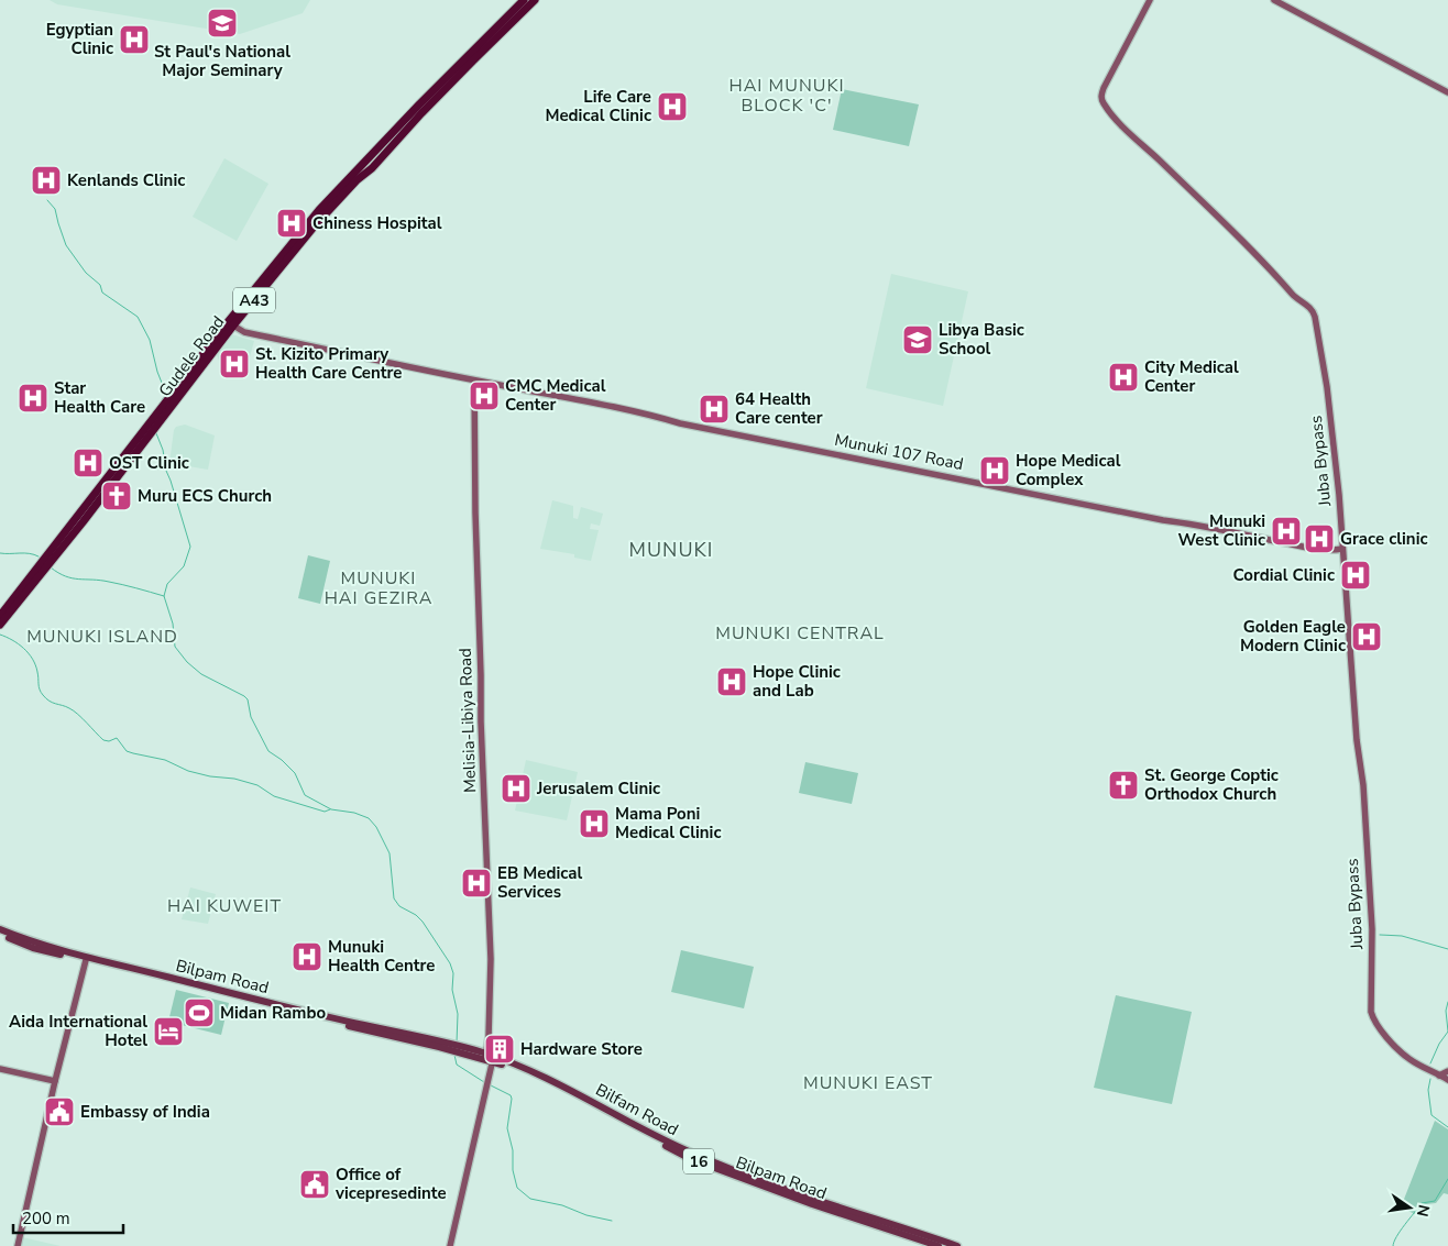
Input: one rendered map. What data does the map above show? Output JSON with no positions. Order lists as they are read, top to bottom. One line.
{"streets":{"highway":["A43","Gudele Road"],"main road":["Munuki 107 Road","Juba Bypass","Melisia-Libiya Road","Bilpam Road","Bilfam Road","16"]},"crossings":[["Gudele Road","Munuki 107 Road"],["Munuki 107 Road","Juba Bypass"],["Munuki 107 Road","Melisia-Libiya Road"],["Melisia-Libiya Road","Bilpam Road"],["Melisia-Libiya Road","Bilfam Road"],["Bilpam Road","Bilfam Road"]],"districts":["HAI MUNUKI BLOCK 'C'","MUNUKI","MUNUKI HAI GEZIRA","MUNUKI CENTRAL","MUNUKI ISLAND","HAI KUWEIT","MUNUKI EAST"],"places":{"school or university":["St Paul's National Major Seminary","Libya Basic School"],"hospital":["Egyptian Clinic","Life Care Medical Clinic","Kenlands Clinic","Chiness Hospital","St. Kizito Primary Health Care Centre","City Medical Center","CMC Medical Center","Star Health Care","64 Health Care center","OST Clinic","Hope Medical Complex","Munuki West Clinic","Grace clinic","Cordial Clinic","Golden Eagle Modern Clinic","Hope Clinic and Lab","Jerusalem Clinic","Mama Poni Medical Clinic","EB Medical Services","Munuki Health Centre"],"church":["Muru ECS Church","St. George Coptic Orthodox Church"],"sports":["Midan Rambo"],"hotel":["Aida International Hotel"],"building":["Hardware Store"],"public building":["Embassy of India","Office of vicepresedinte"]},"scale_bar":"200 m","north":"right"}
